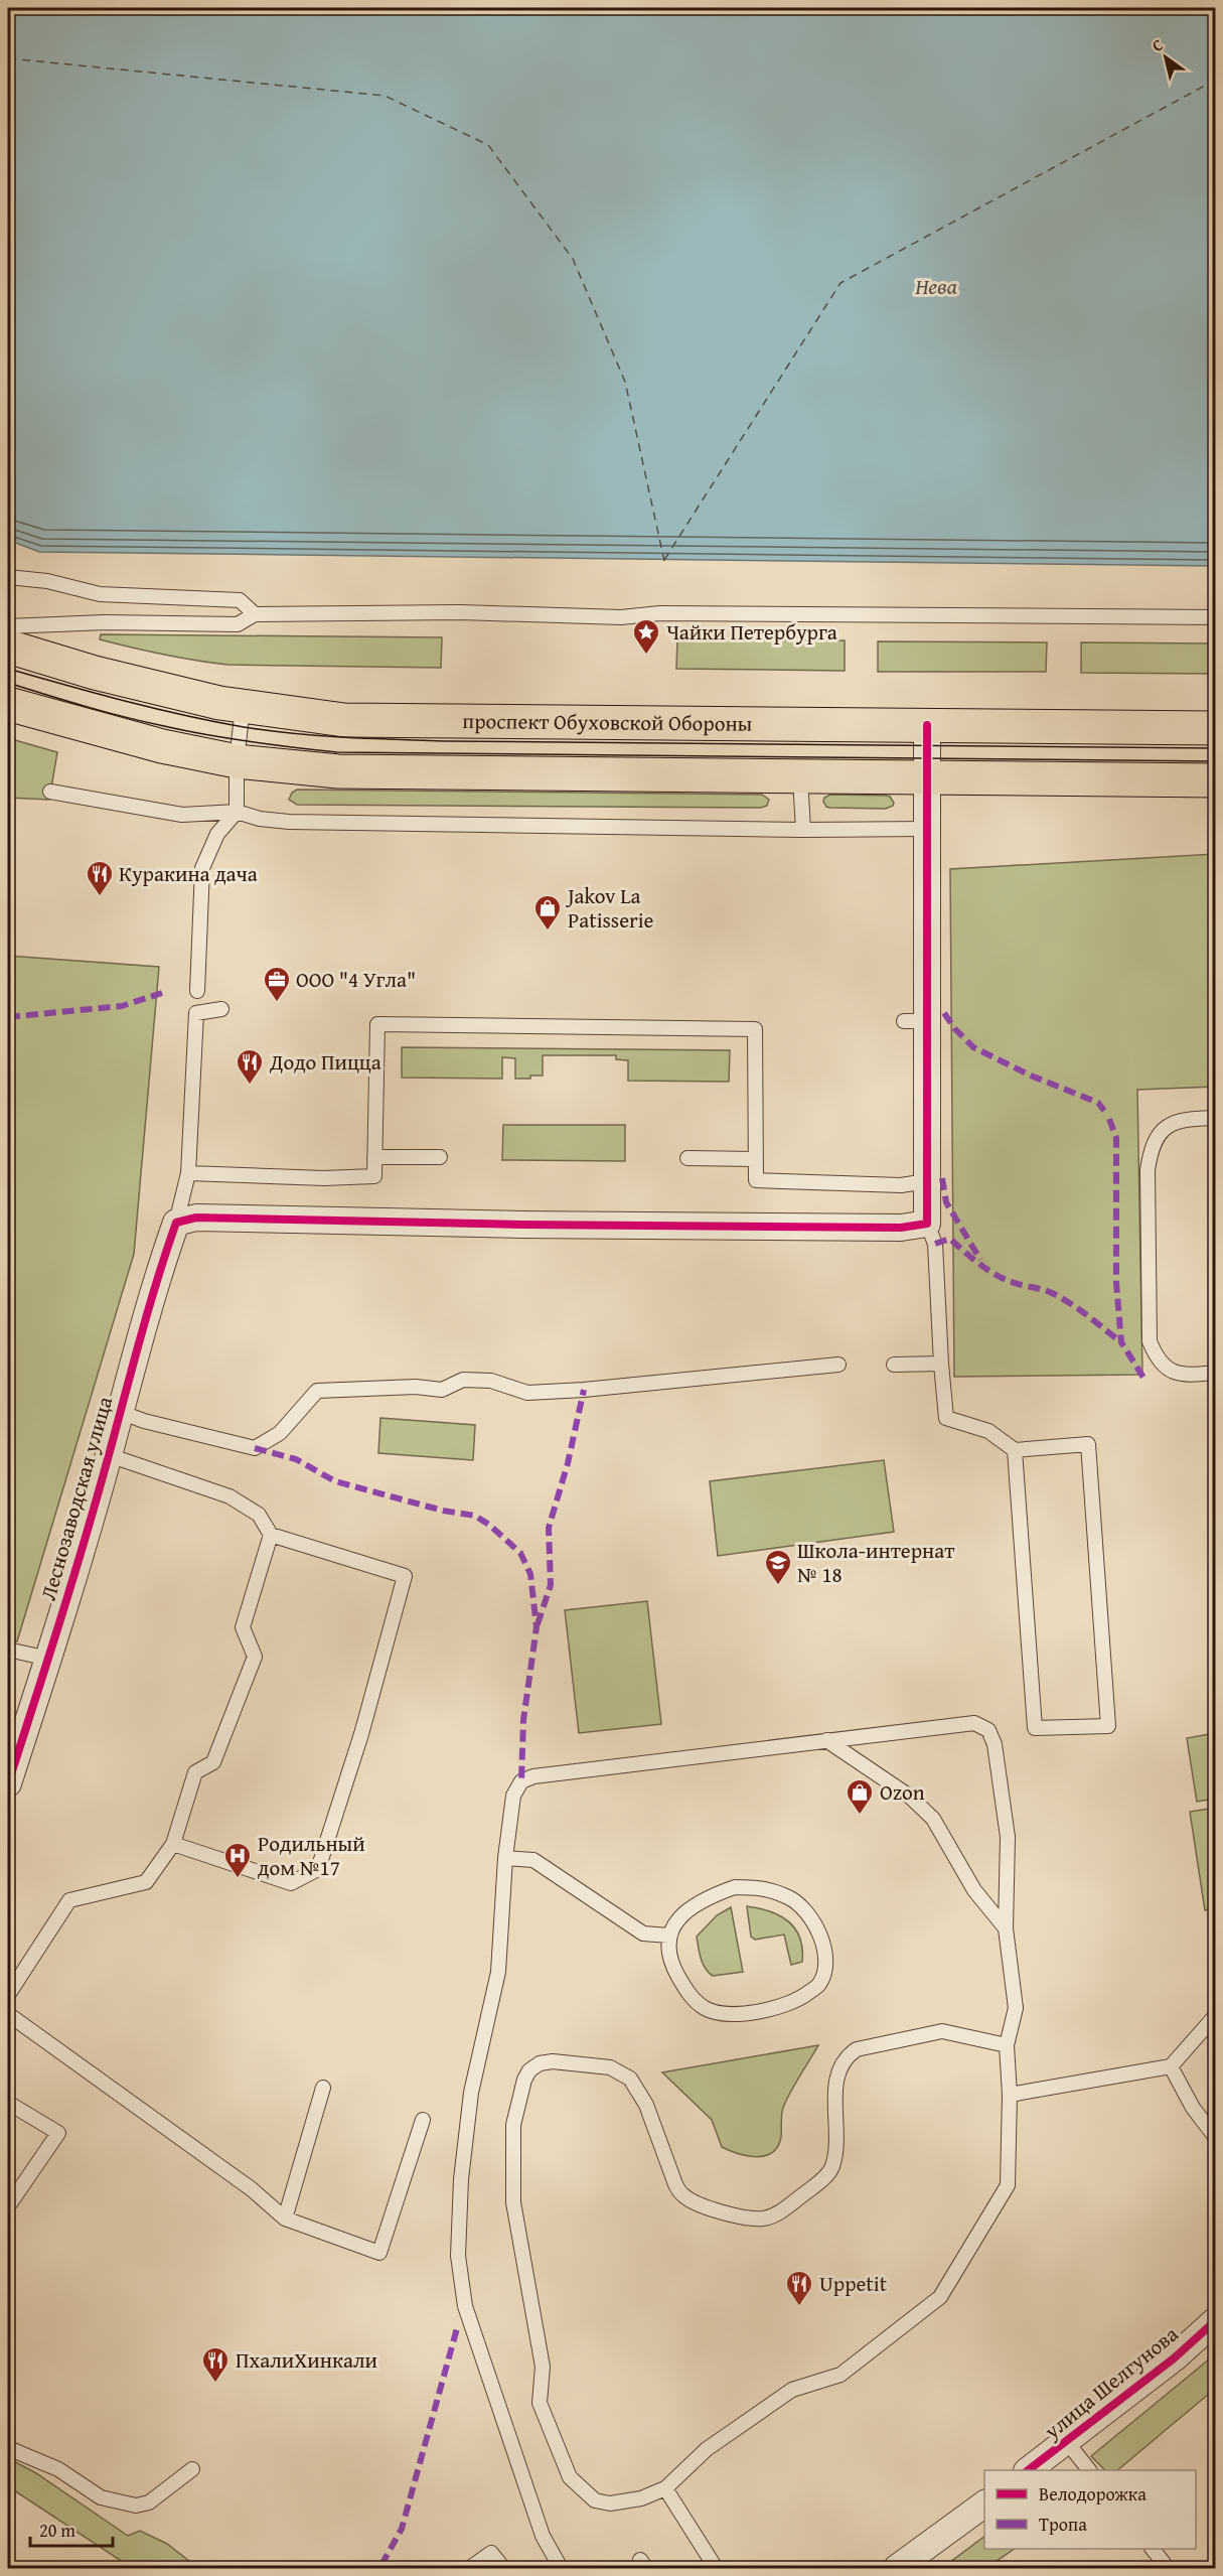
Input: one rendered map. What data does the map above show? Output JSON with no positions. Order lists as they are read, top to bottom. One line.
{"streets":{"main road":["проспект Обуховской Обороны"],"street":["Леснозаводская улица","улица Шелгунова"]},"water":["Нева"],"places":{"place":["Чайки Петербурга"],"restaurant":["Куракина дача","Додо Пицца","Uppetit","ПхалиХинкали"],"shop":["Jakov La Patisserie","Ozon"],"office":["ООО \"4 Угла\""],"school or university":["Школа-интернат № 18"],"hospital":["Родильный дом №17"]},"legend":["Велодорожка","Тропа"],"scale_bar":"20 m","north":"top left"}
